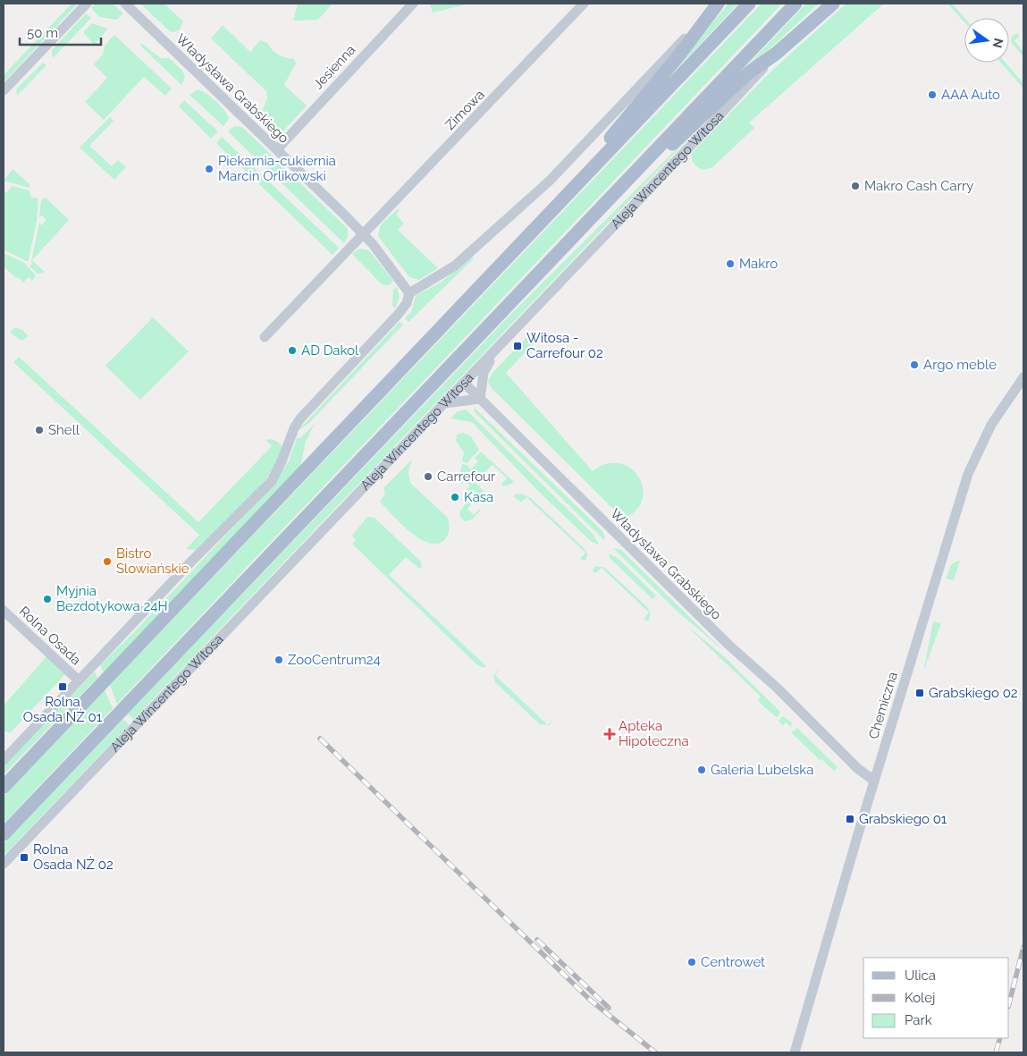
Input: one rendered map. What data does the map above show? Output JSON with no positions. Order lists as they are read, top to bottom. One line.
{"streets":{"main road":["Aleja Wincentego Witosa"],"street":["Jesienna","Władysława Grabskiego","Zimowa","Rolna Osada","Chemiczna"]},"crossings":[["Jesienna","Władysława Grabskiego"],["Władysława Grabskiego","Zimowa"],["Władysława Grabskiego","Aleja Wincentego Witosa"],["Władysława Grabskiego","Chemiczna"]],"places":{"other":["AAA Auto","Piekarnia-cukiernia Marcin Orlikowski","Makro Cash Carry","Makro","AD Dakol","Argo meble","Shell","Carrefour","Kasa","Bistro Slowiańskie","Myjnia Bezdotykowa 24H","ZooCentrum24","Galeria Lubelska","Centrowet"],"transit":["Witosa - Carrefour 02","Rolna Osada NŻ 01","Grabskiego 02","Grabskiego 01","Rolna Osada NŻ 02"],"health":["Apteka Hipoteczna"]},"legend":["Ulica","Kolej","Park"],"scale_bar":"50 m","north":"right"}
